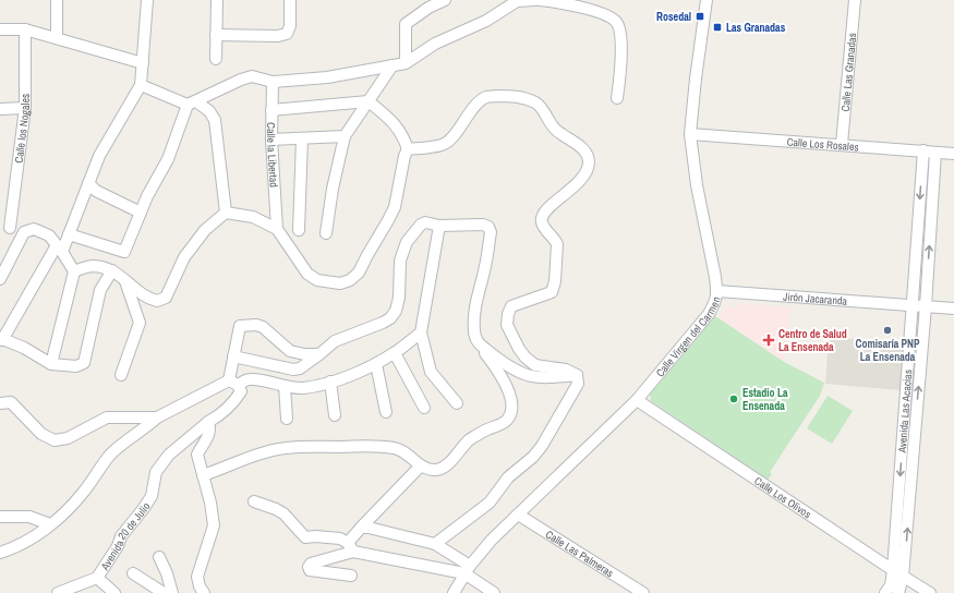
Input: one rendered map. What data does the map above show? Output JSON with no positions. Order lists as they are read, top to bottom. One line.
{"streets":{"street":["Calle Las Granadas","Calle los Nogales","Calle Los Rosales","Calle la Libertad","Jirón Jacaranda","Calle Virgen del Carmen","Avenida Las Acacias","Calle Los Olivos","Avenida 20 de Julio","Calle Las Palmeras"]},"crossings":[["Calle Las Granadas","Calle Los Rosales"],["Calle Los Rosales","Calle Virgen del Carmen"],["Calle Los Rosales","Avenida Las Acacias"],["Jirón Jacaranda","Calle Virgen del Carmen"],["Jirón Jacaranda","Avenida Las Acacias"],["Calle Virgen del Carmen","Calle Los Olivos"],["Calle Virgen del Carmen","Calle Las Palmeras"],["Avenida Las Acacias","Calle Los Olivos"]],"places":{"transit":["Rosedal","Las Granadas"],"other":["Comisaría PNP La Ensenada","Estadio La Ensenada"],"health":["Centro de Salud La Ensenada"]}}
